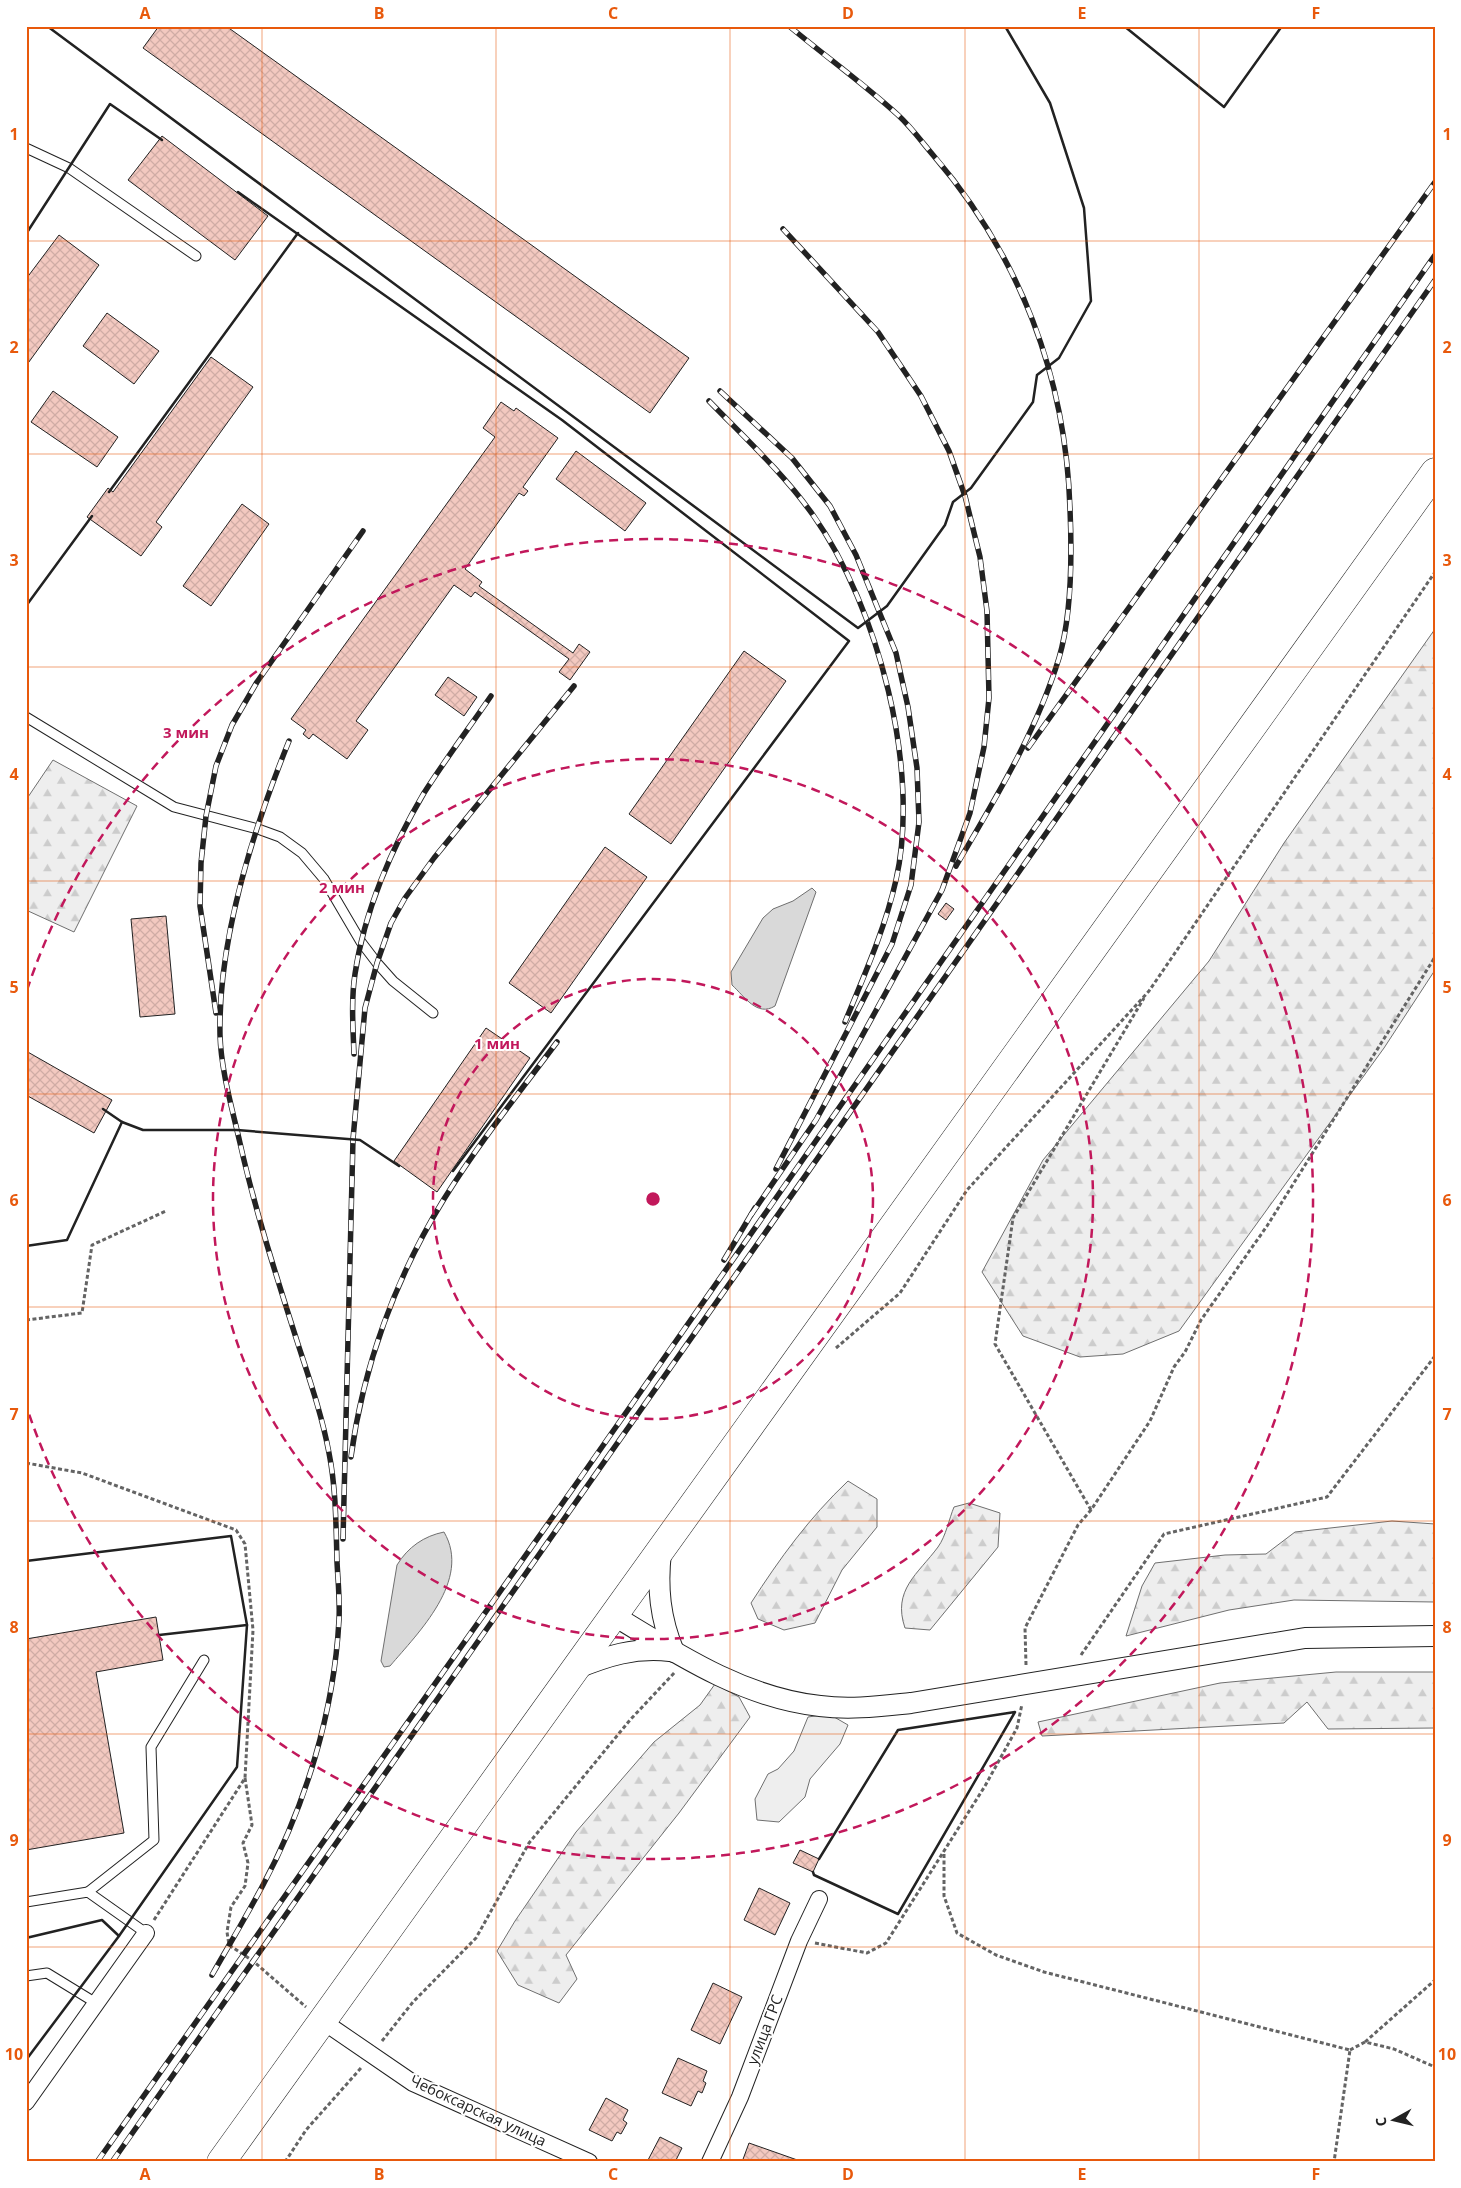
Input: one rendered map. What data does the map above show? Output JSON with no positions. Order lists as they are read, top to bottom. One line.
{"streets":{"street":["улица ГРС","Чебоксарская улица"]},"north":"left","grid":{"columns":["A","B","C","D","E","F"],"rows":["1","2","3","4","5","6","7","8","9","10"]},"rings":["3 мин","2 мин","1 мин"]}
